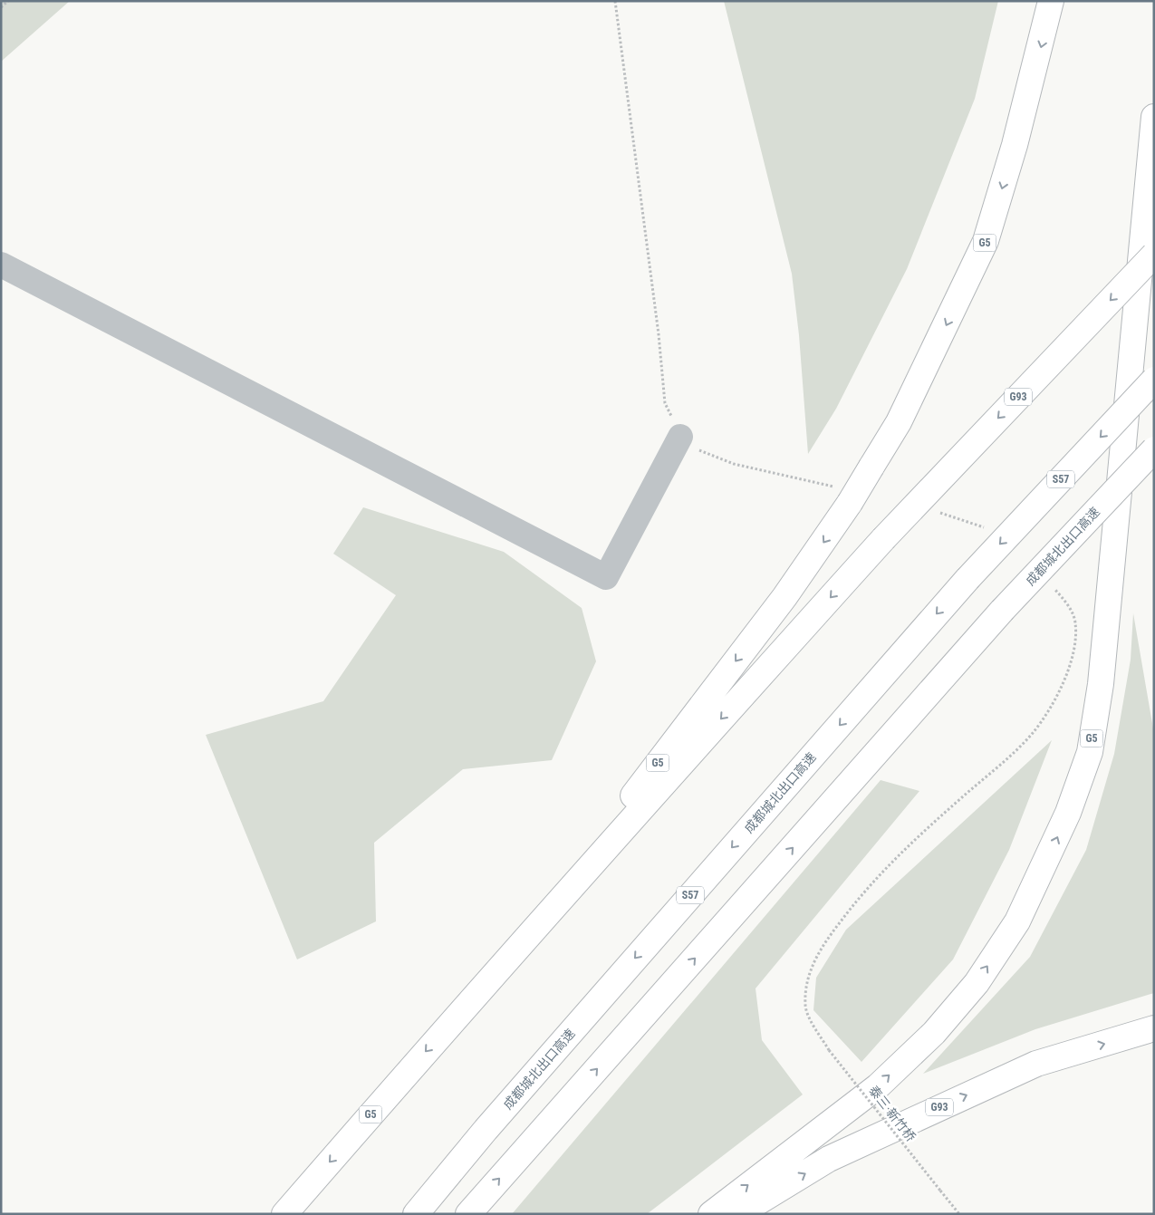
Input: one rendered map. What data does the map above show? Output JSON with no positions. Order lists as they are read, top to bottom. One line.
{"streets":{"highway":["G5","G93","S57","成都城北出口高速"],"path":["泰三·新竹桥"]},"crossings":[["G5","G93"]]}
